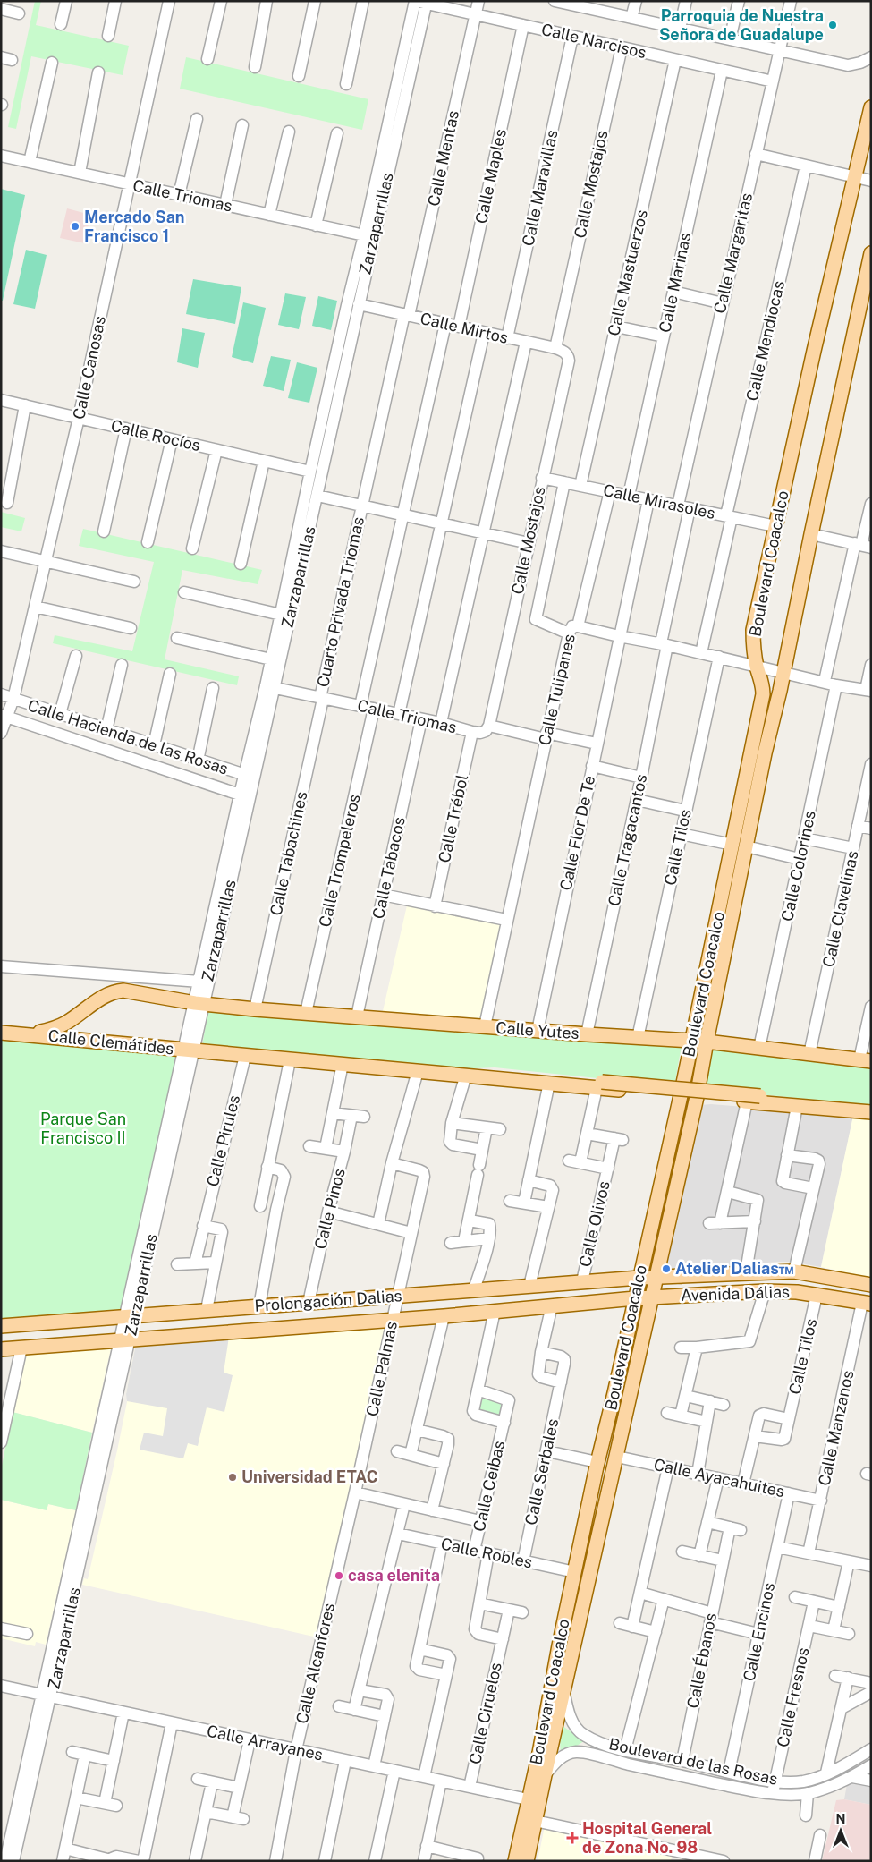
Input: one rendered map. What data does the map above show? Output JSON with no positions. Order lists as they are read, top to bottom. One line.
{"streets":{"main road":["Boulevard Coacalco","Calle Yutes","Calle Clemátides","Avenida Dálias","Prolongación Dalias"],"street":["Calle Narcisos","Calle Mentas","Calle Maples","Calle Mostajos","Calle Maravillas","Calle Triomas","Zarzaparrillas","Calle Margaritas","Calle Mastuerzos","Calle Marinas","Calle Mirtos","Calle Mendiocas","Calle Canosas","Calle Rocíos","Calle Mirasoles","Cuarto Privada Triomas","Calle Tulipanes","Calle Hacienda de las Rosas","Calle Trébol","Calle Flor De Te","Calle Tragacantos","Calle Tilos","Calle Tabachines","Calle Trompeleros","Calle Colorines","Calle Tabacos","Calle Clavelinas","Calle Pirules","Calle Pinos","Calle Olivos","Calle Palmas","Calle Manzanos","Calle Serbales","Calle Ayacahuites","Calle Ceibas","Calle Robles","Calle Encinos","Calle Ébanos","Calle Alcanfores","Calle Fresnos","Calle Ciruelos","Calle Arrayanes","Boulevard de las Rosas"]},"crossings":[["Calle Narcisos","Calle Mentas"],["Calle Narcisos","Calle Maples"],["Calle Narcisos","Calle Mostajos"],["Calle Narcisos","Calle Maravillas"],["Calle Narcisos","Zarzaparrillas"],["Calle Narcisos","Calle Margaritas"],["Calle Narcisos","Calle Mastuerzos"],["Calle Narcisos","Calle Marinas"],["Calle Mentas","Calle Mirtos"],["Calle Mentas","Cuarto Privada Triomas"],["Calle Maples","Calle Mirtos"],["Calle Mostajos","Calle Triomas"],["Calle Mostajos","Calle Mirtos"],["Calle Mostajos","Calle Mirasoles"],["Calle Maravillas","Calle Mirtos"],["Calle Triomas","Zarzaparrillas"],["Calle Triomas","Calle Canosas"],["Calle Triomas","Cuarto Privada Triomas"],["Calle Triomas","Calle Trébol"],["Calle Triomas","Calle Tabachines"],["Calle Triomas","Calle Trompeleros"],["Calle Triomas","Calle Tabacos"],["Zarzaparrillas","Calle Mirtos"],["Zarzaparrillas","Calle Rocíos"],["Zarzaparrillas","Calle Hacienda de las Rosas"],["Zarzaparrillas","Calle Yutes"],["Zarzaparrillas","Calle Clemátides"],["Zarzaparrillas","Prolongación Dalias"],["Zarzaparrillas","Calle Arrayanes"],["Calle Margaritas","Calle Mirasoles"],["Calle Mastuerzos","Calle Mirasoles"],["Calle Marinas","Calle Mirasoles"],["Calle Mendiocas","Calle Mirasoles"],["Calle Mendiocas","Calle Tulipanes"],["Calle Canosas","Calle Rocíos"],["Calle Canosas","Calle Hacienda de las Rosas"],["Calle Mirasoles","Boulevard Coacalco"],["Calle Mirasoles","Calle Flor De Te"],["Calle Mirasoles","Calle Tragacantos"],["Boulevard Coacalco","Calle Tulipanes"],["Boulevard Coacalco","Calle Yutes"],["Boulevard Coacalco","Avenida Dálias"],["Boulevard Coacalco","Prolongación Dalias"],["Boulevard Coacalco","Calle Ayacahuites"],["Boulevard Coacalco","Calle Robles"],["Boulevard Coacalco","Calle Arrayanes"],["Boulevard Coacalco","Boulevard de las Rosas"],["Cuarto Privada Triomas","Calle Tabachines"],["Calle Tulipanes","Calle Flor De Te"],["Calle Tulipanes","Calle Tragacantos"],["Calle Tulipanes","Calle Tilos"],["Calle Tulipanes","Calle Colorines"],["Calle Tulipanes","Calle Yutes"],["Calle Flor De Te","Calle Yutes"],["Calle Tragacantos","Calle Yutes"],["Calle Tilos","Calle Yutes"],["Calle Tilos","Avenida Dálias"],["Calle Tabachines","Calle Yutes"],["Calle Trompeleros","Calle Yutes"],["Calle Colorines","Calle Yutes"],["Calle Tabacos","Calle Yutes"],["Calle Clavelinas","Calle Yutes"],["Calle Yutes","Calle Clemátides"],["Calle Pinos","Prolongación Dalias"],["Calle Olivos","Prolongación Dalias"],["Avenida Dálias","Prolongación Dalias"],["Avenida Dálias","Calle Manzanos"],["Prolongación Dalias","Calle Palmas"],["Prolongación Dalias","Calle Ceibas"],["Calle Palmas","Calle Alcanfores"],["Calle Manzanos","Calle Ayacahuites"],["Calle Serbales","Calle Robles"],["Calle Ayacahuites","Calle Encinos"],["Calle Ceibas","Calle Robles"],["Calle Encinos","Boulevard de las Rosas"],["Calle Ébanos","Boulevard de las Rosas"],["Calle Alcanfores","Calle Arrayanes"],["Calle Fresnos","Boulevard de las Rosas"],["Calle Ciruelos","Calle Arrayanes"]],"parks":["Parque San Francisco II"],"places":{"other":["Parroquia de Nuestra Señora de Guadalupe","Mercado San Francisco 1","Atelier Dalias™","Universidad ETAC","casa elenita"],"health":["Hospital General de Zona No. 98"]},"north":"top"}
